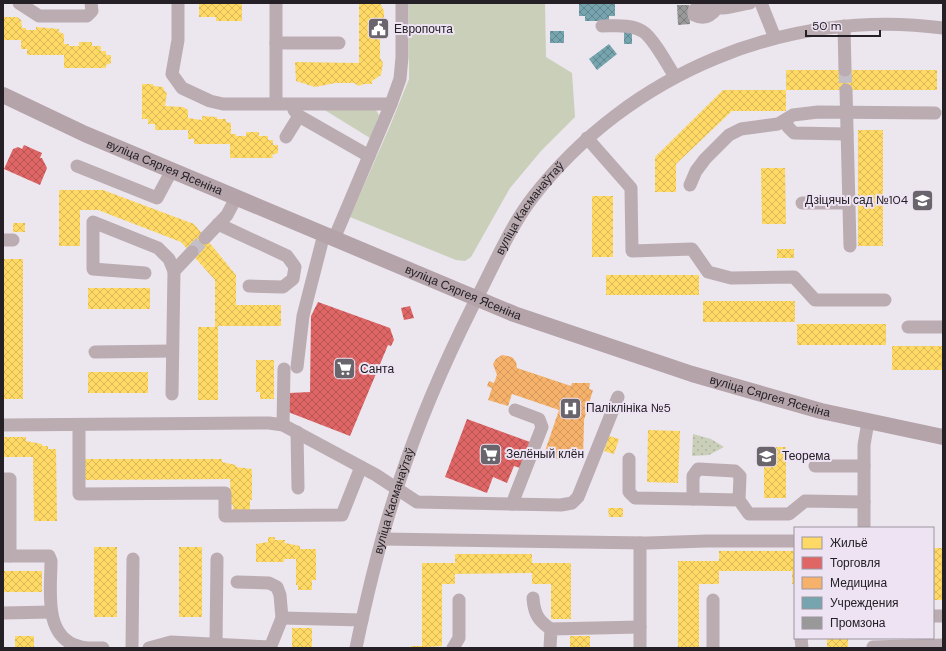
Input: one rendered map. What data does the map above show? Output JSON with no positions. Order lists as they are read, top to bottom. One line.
{"streets":{"main road":["вуліца Сяргея Ясеніна"],"street":["вуліца Касманаўтаў"]},"crossings":[["вуліца Сяргея Ясеніна","вуліца Касманаўтаў"]],"places":{"public building":["Европочта"],"school or university":["Дзіцячы сад №104","Теорема"],"supermarket":["Санта","Зелёный клён"],"hospital":["Паліклініка №5"]},"legend":["Жильё","Торговля","Медицина","Учреждения","Промзона"],"scale_bar":"50 m"}
